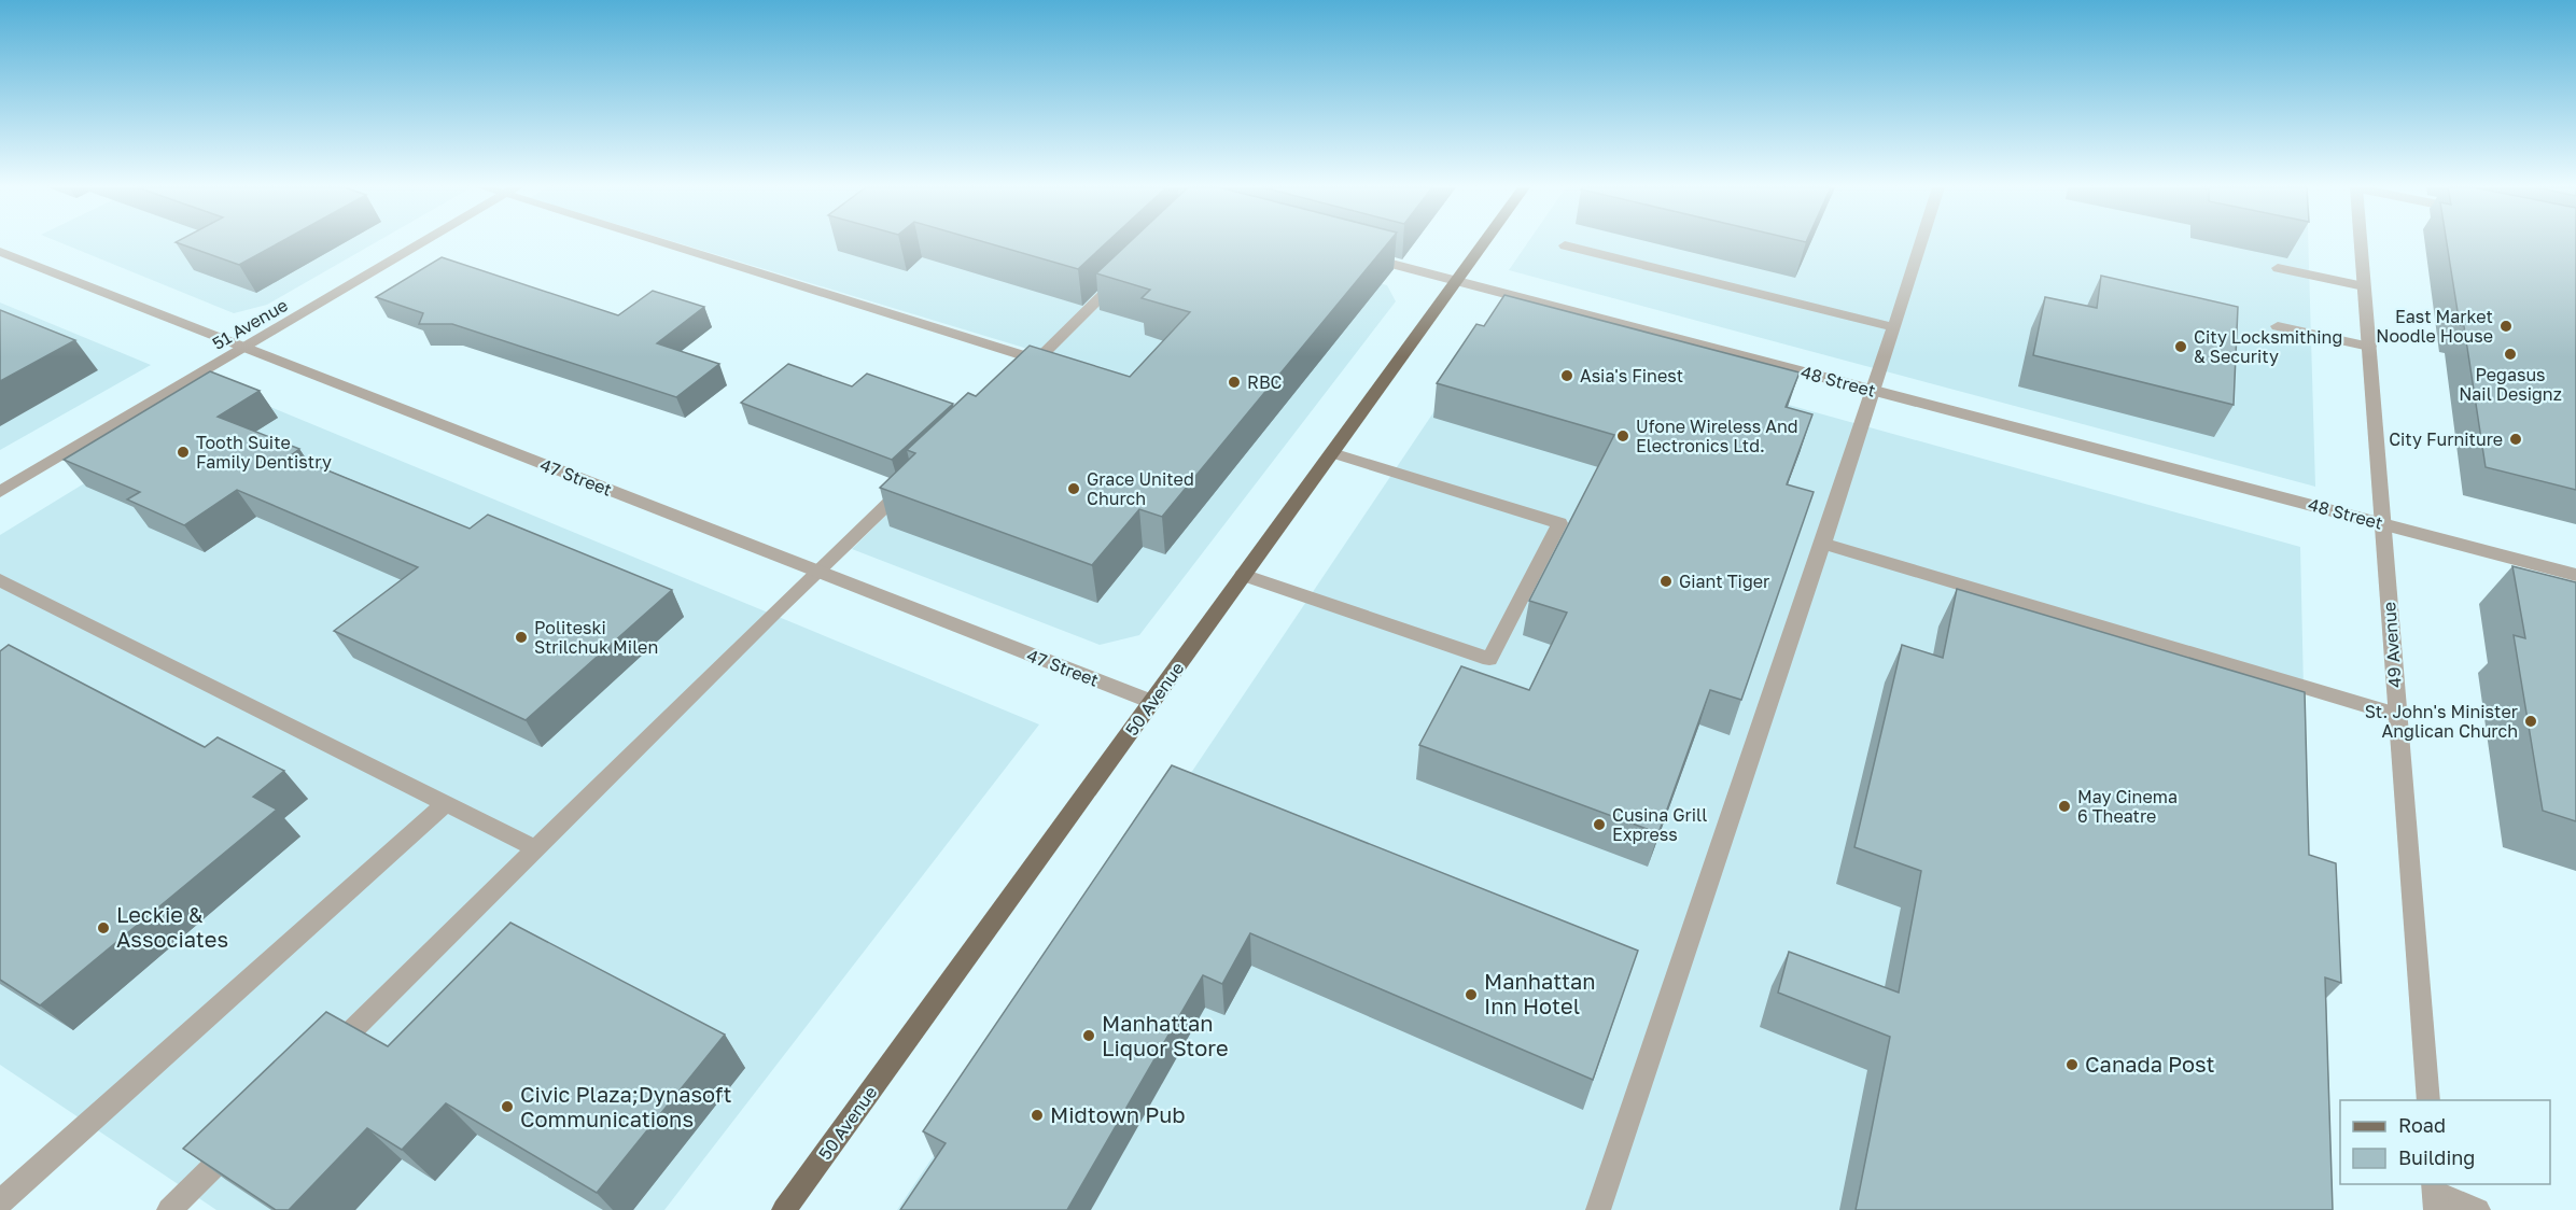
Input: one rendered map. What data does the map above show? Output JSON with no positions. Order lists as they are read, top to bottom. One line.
{"streets":{"main road":["50 Avenue"],"street":["51 Avenue","48 Street","47 Street","49 Avenue"]},"crossings":[["51 Avenue","47 Street"],["48 Street","49 Avenue"],["48 Street","50 Avenue"],["47 Street","50 Avenue"]],"places":["East Market Noodle House","City Locksmithing & Security","Pegasus Nail Designz","Asia's Finest","RBC","Ufone Wireless And Electronics Ltd.","City Furniture","Tooth Suite Family Dentistry","Grace United Church","Giant Tiger","Politeski Strilchuk Milen","St. John's Minister Anglican Church","May Cinema 6 Theatre","Cusina Grill Express","Leckie & Associates","Manhattan Inn Hotel","Manhattan Liquor Store","Canada Post","Civic Plaza;Dynasoft Communications","Midtown Pub"],"legend":["Road","Building"]}
